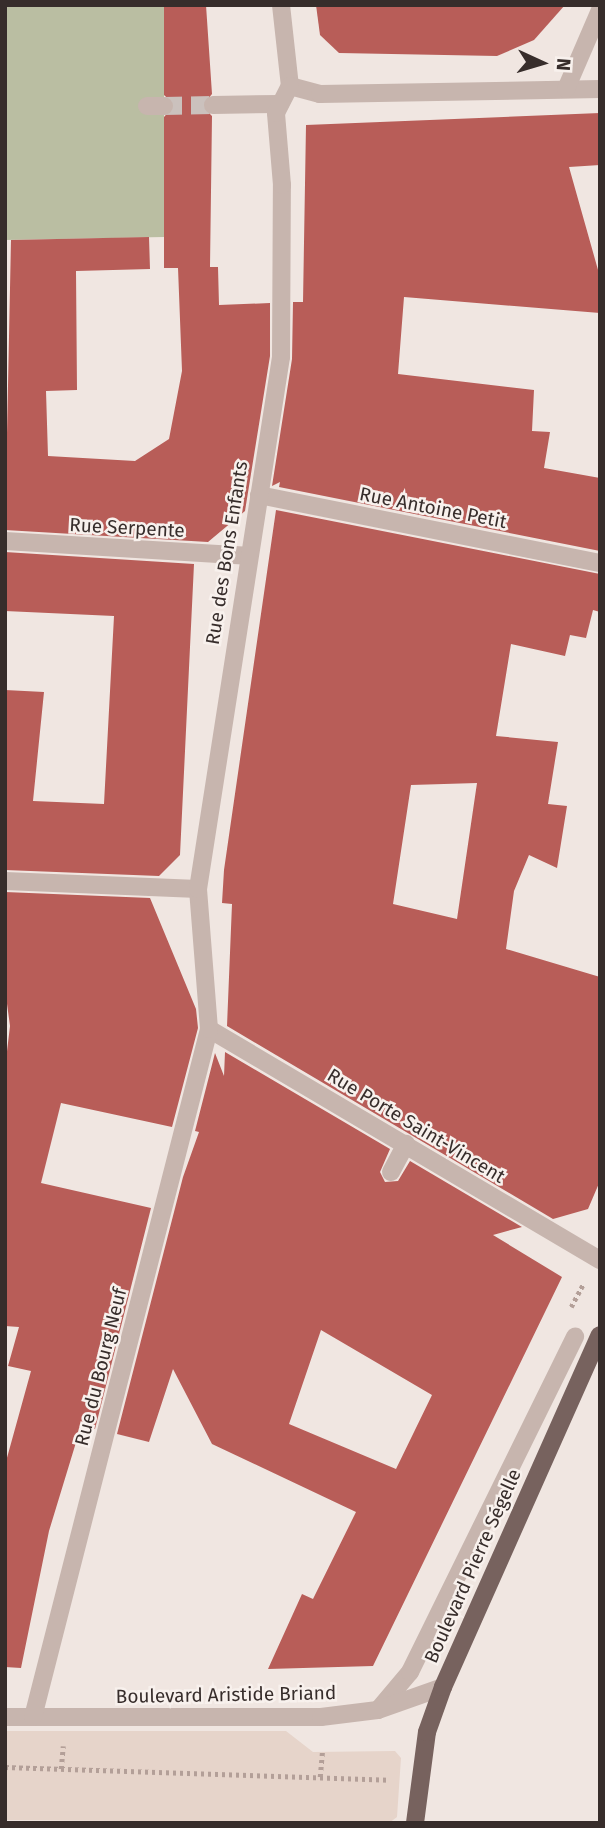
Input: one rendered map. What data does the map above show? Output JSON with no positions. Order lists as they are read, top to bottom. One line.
{"streets":{"main road":["Boulevard Pierre Ségelle"],"street":["Rue Antoine Petit","Rue Serpente","Rue des Bons Enfants","Rue Porte Saint-Vincent","Rue du Bourg Neuf","Boulevard Aristide Briand"]},"crossings":[["Rue Antoine Petit","Rue des Bons Enfants"],["Rue Serpente","Rue des Bons Enfants"],["Rue des Bons Enfants","Rue Porte Saint-Vincent"],["Rue des Bons Enfants","Rue du Bourg Neuf"],["Rue Porte Saint-Vincent","Rue du Bourg Neuf"],["Rue du Bourg Neuf","Boulevard Aristide Briand"],["Boulevard Pierre Ségelle","Boulevard Aristide Briand"]],"north":"right"}
